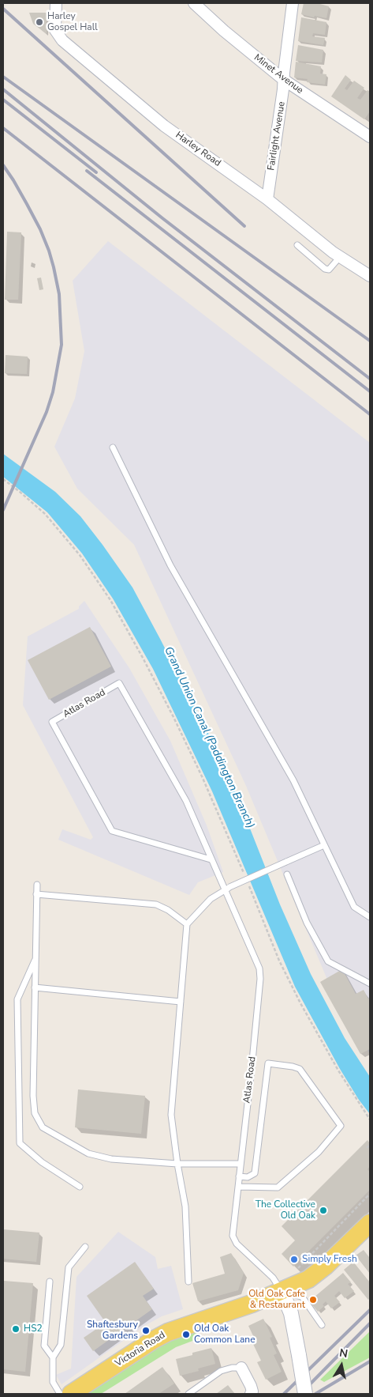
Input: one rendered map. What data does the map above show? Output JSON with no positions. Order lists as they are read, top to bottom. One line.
{"streets":{"main road":["Victoria Road"],"street":["Minet Avenue","Fairlight Avenue","Harley Road"],"lane":["Atlas Road"]},"crossings":[["Minet Avenue","Fairlight Avenue"],["Fairlight Avenue","Harley Road"],["Atlas Road","Victoria Road"]],"water":["Grand Union Canal (Paddington Branch)"],"places":["Harley Gospel Hall","The Collective Old Oak","Simply Fresh","Old Oak Cafe & Restaurant","HS2","Shaftesbury Gardens","Old Oak Common Lane"],"north":"top"}
